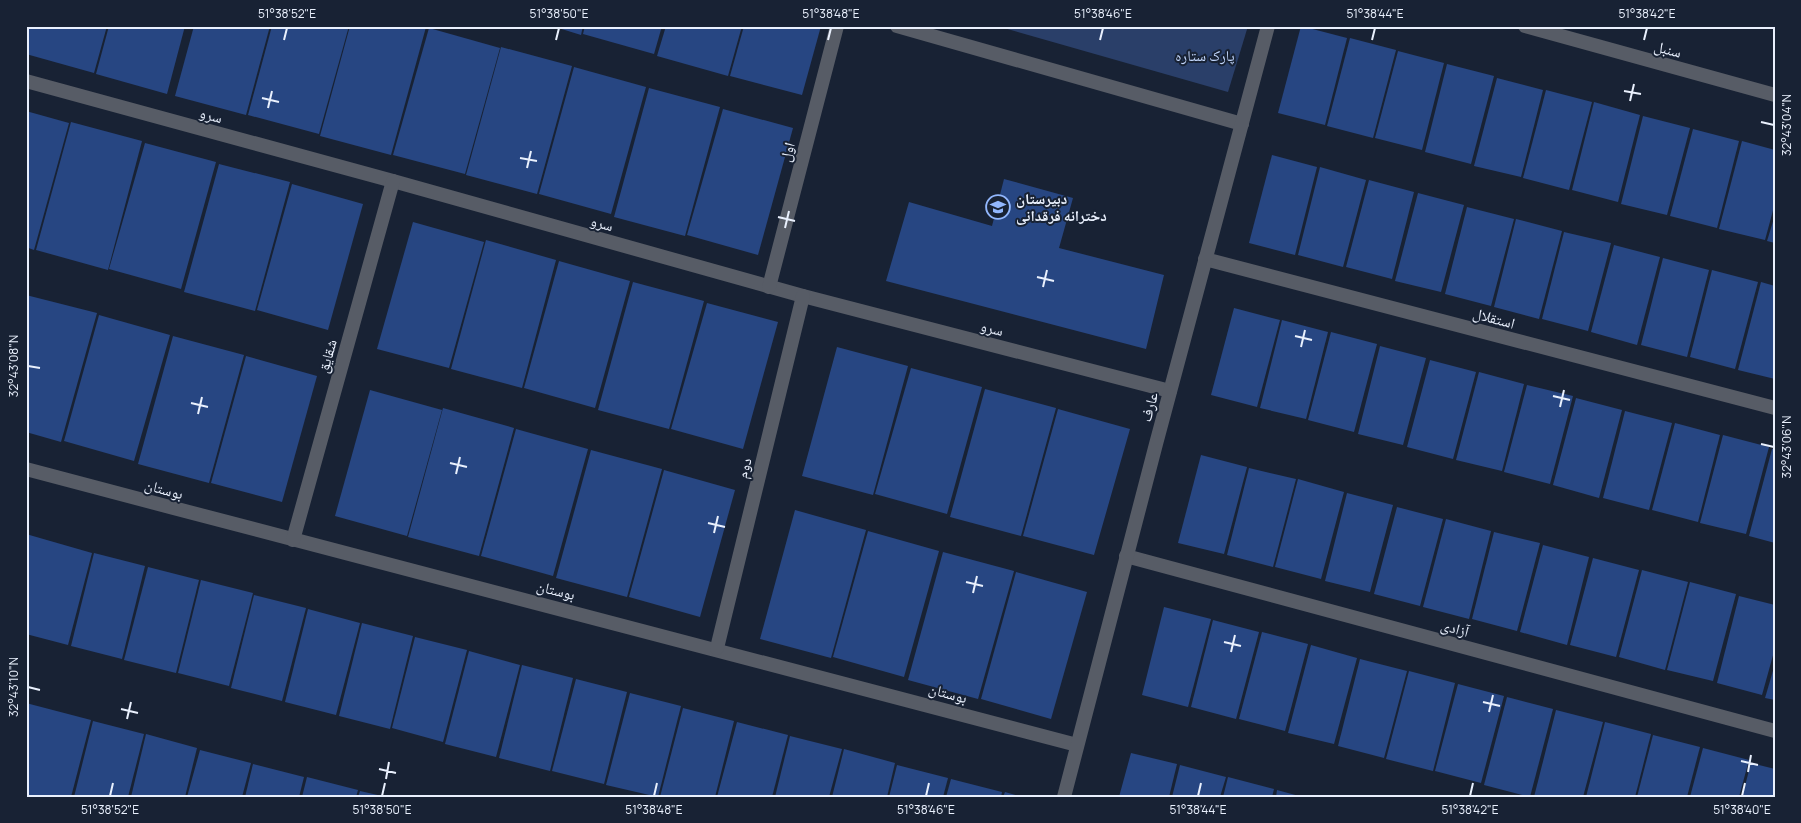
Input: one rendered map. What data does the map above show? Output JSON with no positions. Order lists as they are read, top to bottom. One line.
{"streets":{"street":["سنبل","سرو","اول","استقلال","شقایق","عارف","دوم","بوستان","آزادی"]},"crossings":[["سرو","اول"],["سرو","شقایق"],["سرو","عارف"],["سرو","دوم"],["استقلال","عارف"],["شقایق","بوستان"],["عارف","بوستان"],["عارف","آزادی"],["دوم","بوستان"]],"parks":["پارک ستاره"],"places":{"school or university":["دبیرستان دخترانه فرقدانی"]},"coordinates":["51°38'52\"E","51°38'50\"E","51°38'48\"E","51°38'46\"E","51°38'44\"E","51°38'42\"E","32°43'04\"N","32°43'08\"N","32°43'06\"N","32°43'10\"N","51°38'40\"E"]}
